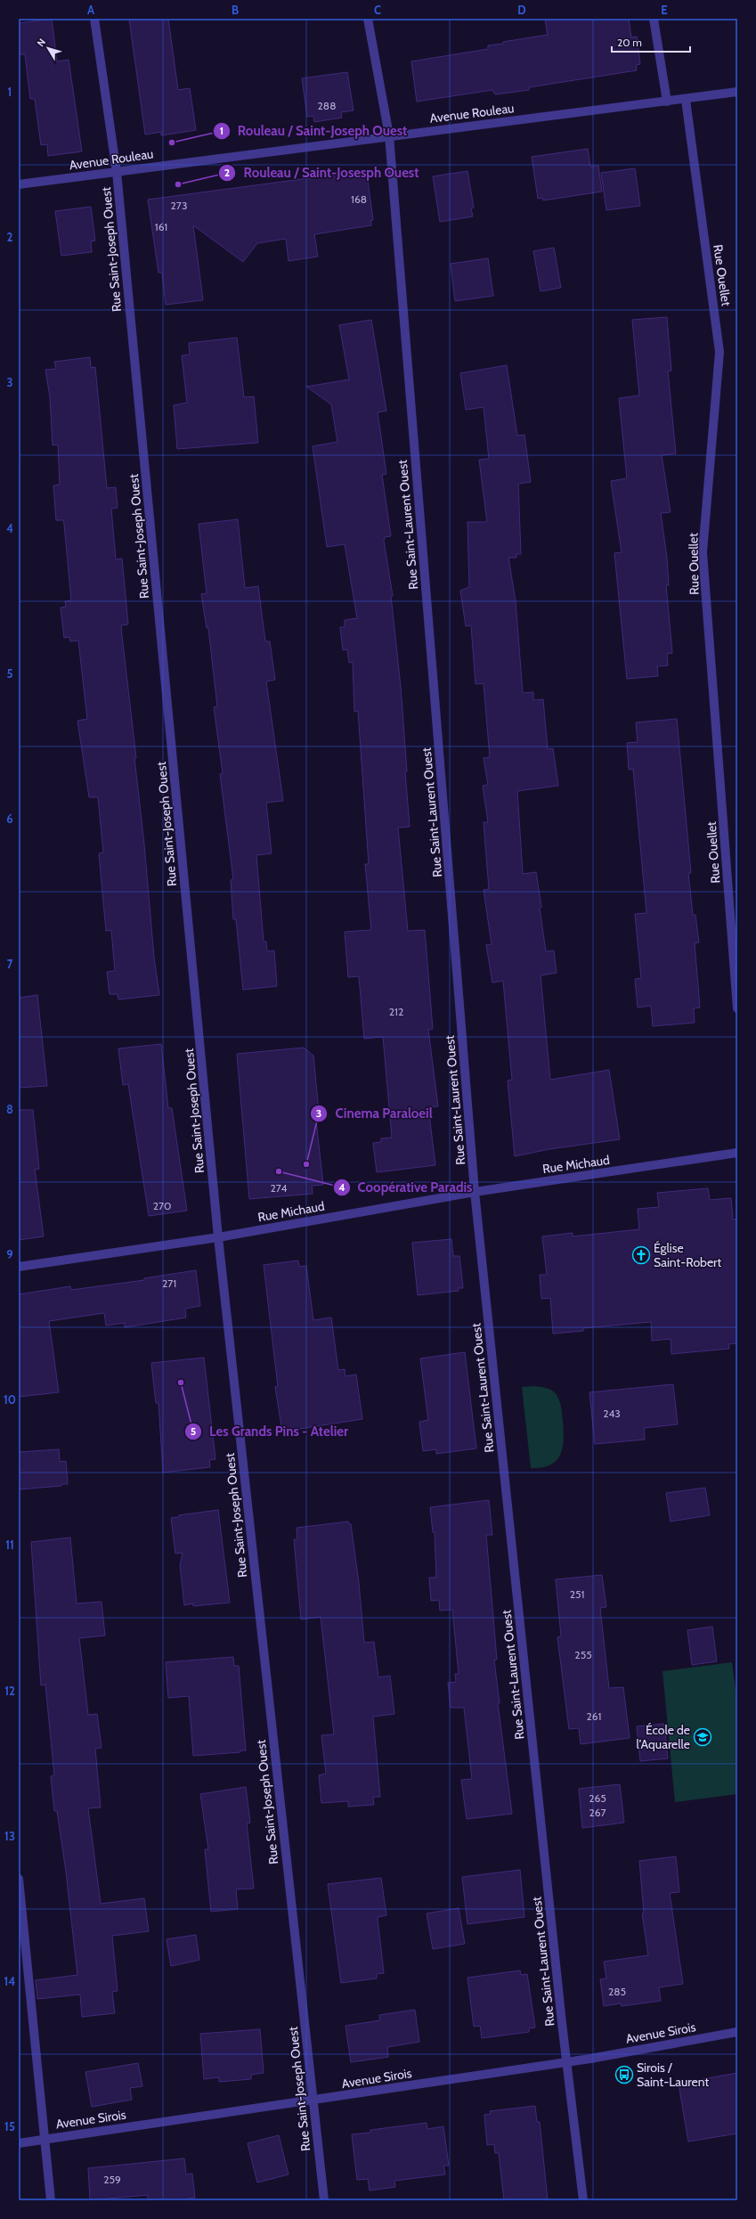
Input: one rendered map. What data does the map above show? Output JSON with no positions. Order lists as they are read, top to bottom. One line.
{"streets":{"street":["Avenue Rouleau","Rue Saint-Joseph Ouest","Rue Ouellet","Rue Saint-Laurent Ouest","Rue Michaud","Avenue Sirois"]},"crossings":[["Avenue Rouleau","Rue Saint-Joseph Ouest"],["Avenue Rouleau","Rue Ouellet"],["Avenue Rouleau","Rue Saint-Laurent Ouest"],["Rue Saint-Joseph Ouest","Rue Michaud"],["Rue Saint-Joseph Ouest","Avenue Sirois"],["Rue Saint-Laurent Ouest","Rue Michaud"],["Rue Saint-Laurent Ouest","Avenue Sirois"]],"places":{"other":["Rouleau / Saint-Joseph Ouest","Rouleau / Saint-Josesph Ouest","Cinema Paraloeil","Coopérative Paradis","Les Grands Pins - Atelier"],"church":["Église Saint-Robert"],"school or university":["École de l’Aquarelle"],"bus stop":["Sirois / Saint-Laurent"]},"house_numbers":["288","168","273","161","212","274","270","271","243","251","255","261","265","267","285","259"],"scale_bar":"20 m","north":"top left","grid":{"columns":["A","B","C","D","E"],"rows":["1","2","3","4","5","6","7","8","9","10","11","12","13","14","15"]}}
